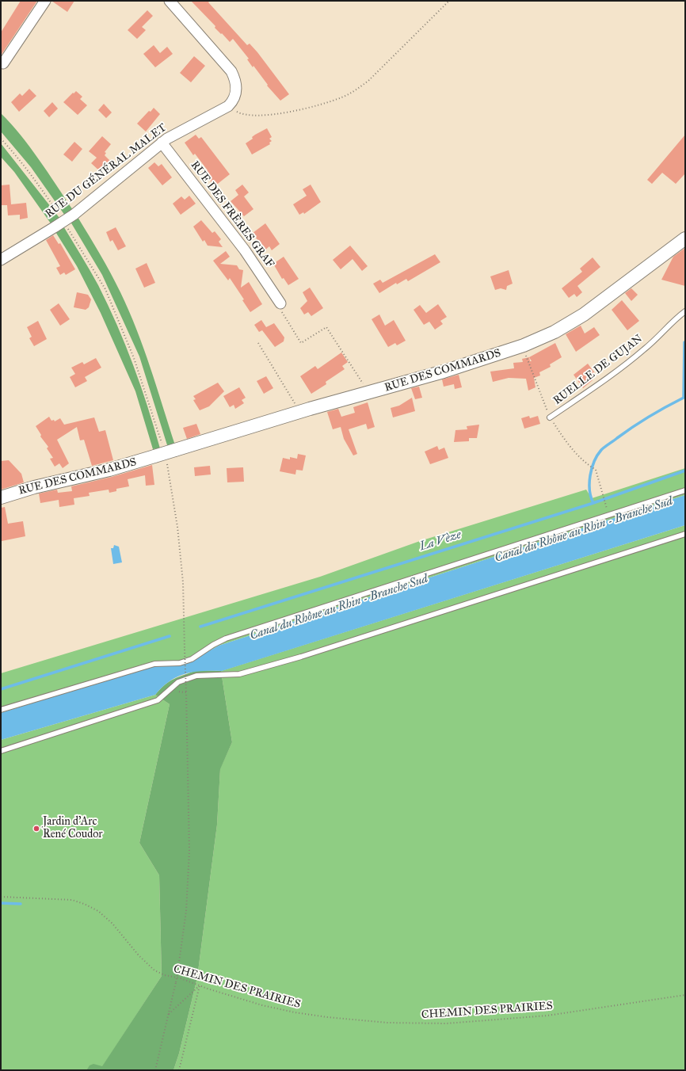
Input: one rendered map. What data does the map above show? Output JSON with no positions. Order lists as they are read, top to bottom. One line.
{"streets":{"street":["RUE DU GÉNÉRAL MALET","RUE DES FRÈRES GRAF","RUE DES COMMARDS"],"lane":["RUELLE DE GUJAN"],"path":["CHEMIN DES PRAIRIES"]},"crossings":[["RUE DU GÉNÉRAL MALET","RUE DES FRÈRES GRAF"]],"water":["Canal du Rhône au Rhin - Branche Sud","La Vèze"],"places":["Jardin d'Arc René Coudor"]}
